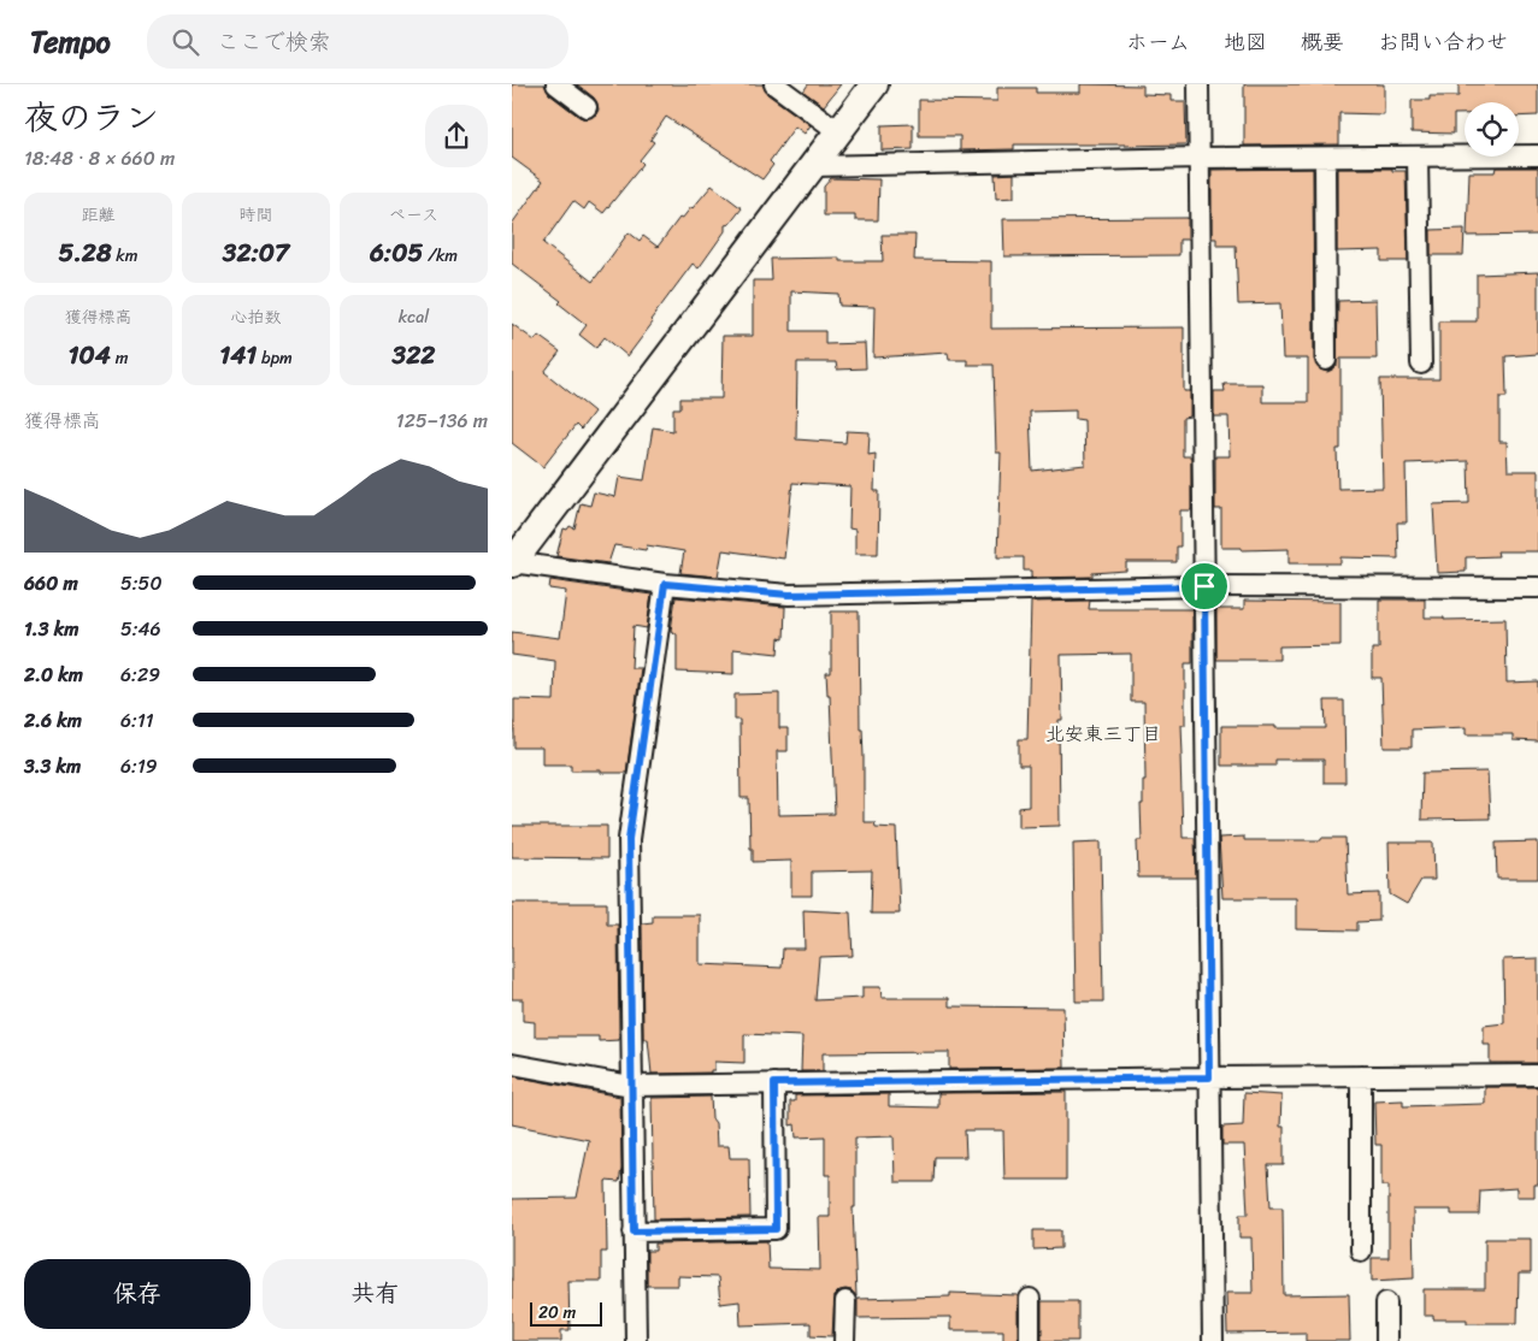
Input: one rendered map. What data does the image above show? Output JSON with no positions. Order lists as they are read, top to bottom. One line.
{"districts":["北安東三丁目"],"scale_bar":"20 m","page":{"header":"Tempo","search":"ここで検索","nav":["ホーム","地図","概要","お問い合わせ"],"heading":["夜のラン","18:48 · 8 × 660 m"],"stats":[["距離","5.28 km"],["時間","32:07"],["ペース","6:05 /km"],["獲得標高","104 m"],["心拍数","141 bpm"],["kcal","322"]],"chart":["獲得標高","125–136 m"],"list":[{"name":"660 m","note":"5:50"},{"name":"1.3 km","note":"5:46"},{"name":"2.0 km","note":"6:29"},{"name":"2.6 km","note":"6:11"},{"name":"3.3 km","note":"6:19"}],"buttons":["保存","共有"],"scale":"20 m"}}
